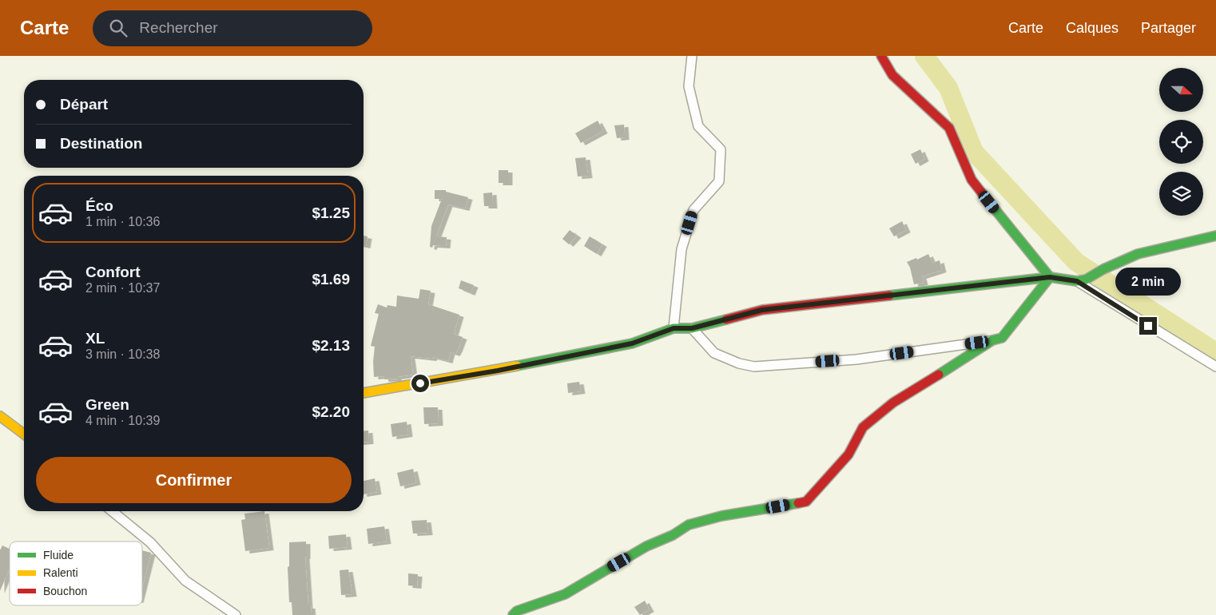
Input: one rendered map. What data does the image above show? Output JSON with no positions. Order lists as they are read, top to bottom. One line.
{"legend":["Fluide","Ralenti","Bouchon"],"north":"right","page":{"header":"Carte","search":"Rechercher","nav":["Carte","Calques","Partager"],"banner":["Départ","Destination"],"list":[{"name":"Éco","note":"1 min · 10:36","value":"$1.25"},{"name":"Confort","note":"2 min · 10:37","value":"$1.69"},{"name":"XL","note":"3 min · 10:38","value":"$2.13"},{"name":"Green","note":"4 min · 10:39","value":"$2.20"}],"bubble":"2 min","buttons":"Confirmer"}}
